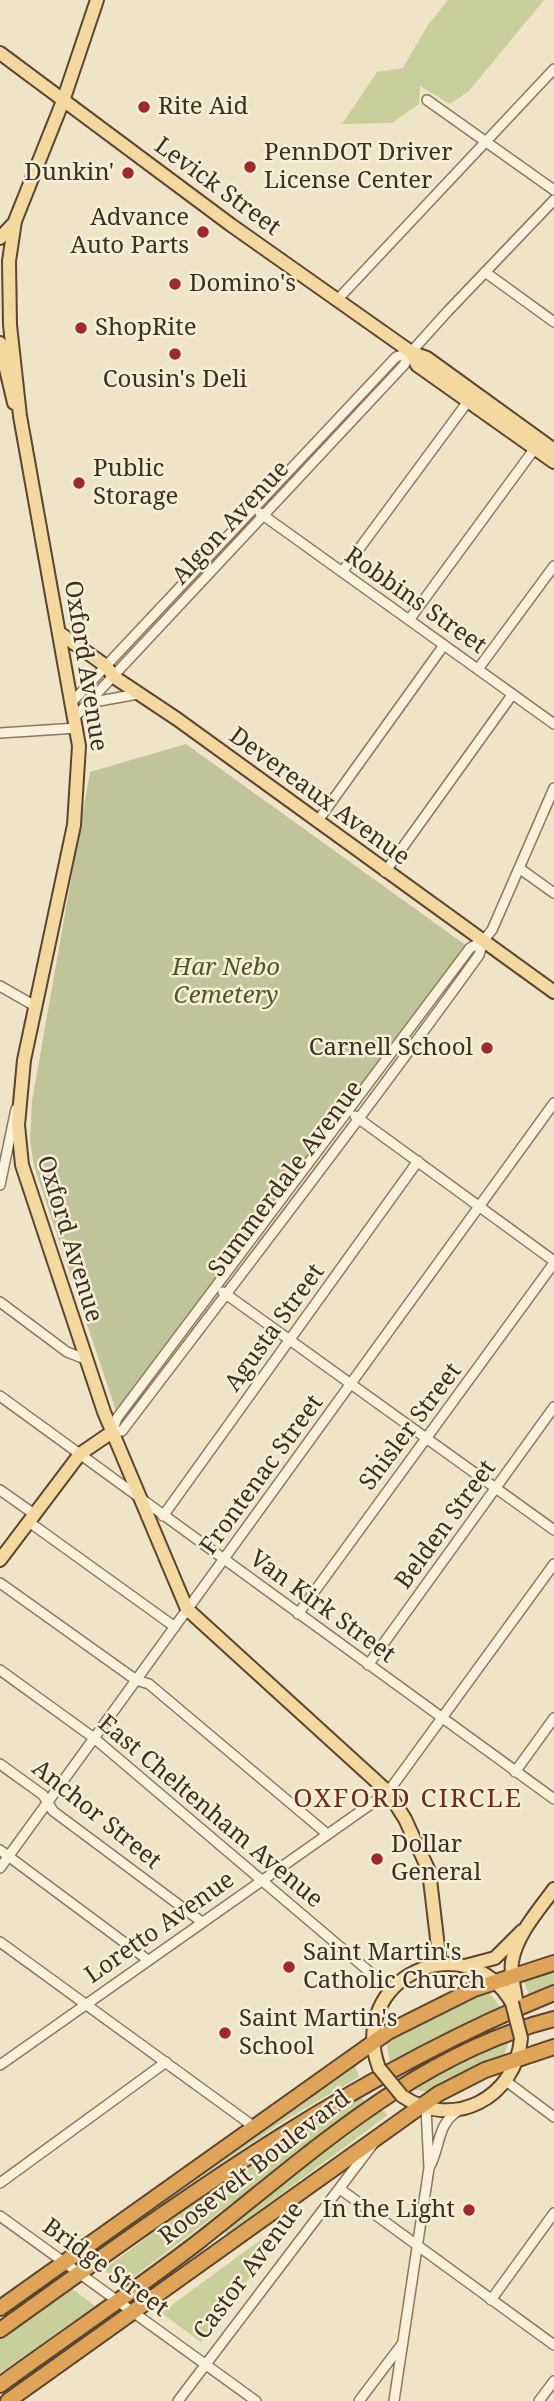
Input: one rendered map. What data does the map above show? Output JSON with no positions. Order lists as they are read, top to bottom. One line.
{"streets":{"highway":["Roosevelt Boulevard"],"main road":["Levick Street","Oxford Avenue","Devereaux Avenue","Summerdale Avenue"],"street":["Algon Avenue","Robbins Street","Agusta Street","Shisler Street","Frontenac Street","Belden Street","Van Kirk Street","East Cheltenham Avenue","Anchor Street","Loretto Avenue","Bridge Street","Castor Avenue"]},"crossings":[["Levick Street","Algon Avenue"],["Levick Street","Oxford Avenue"],["Algon Avenue","Robbins Street"],["Algon Avenue","Oxford Avenue"],["Algon Avenue","Devereaux Avenue"],["Oxford Avenue","Devereaux Avenue"],["Oxford Avenue","Summerdale Avenue"],["Oxford Avenue","Frontenac Street"],["Oxford Avenue","Van Kirk Street"],["Oxford Avenue","Loretto Avenue"],["Devereaux Avenue","Summerdale Avenue"],["Summerdale Avenue","Van Kirk Street"],["Agusta Street","Van Kirk Street"],["Shisler Street","Van Kirk Street"],["Frontenac Street","Van Kirk Street"],["Frontenac Street","East Cheltenham Avenue"],["Frontenac Street","Anchor Street"],["Belden Street","Van Kirk Street"],["Van Kirk Street","Loretto Avenue"],["East Cheltenham Avenue","Loretto Avenue"],["Anchor Street","Loretto Avenue"],["Roosevelt Boulevard","Bridge Street"],["Roosevelt Boulevard","Castor Avenue"],["Bridge Street","Castor Avenue"]],"districts":["OXFORD CIRCLE"],"parks":["Har Nebo Cemetery"],"places":["Rite Aid","PennDOT Driver License Center","Dunkin'","Advance Auto Parts","Domino's","ShopRite","Cousin's Deli","Public Storage","Carnell School","Dollar General","Saint Martin's Catholic Church","Saint Martin's School","In the Light"]}
